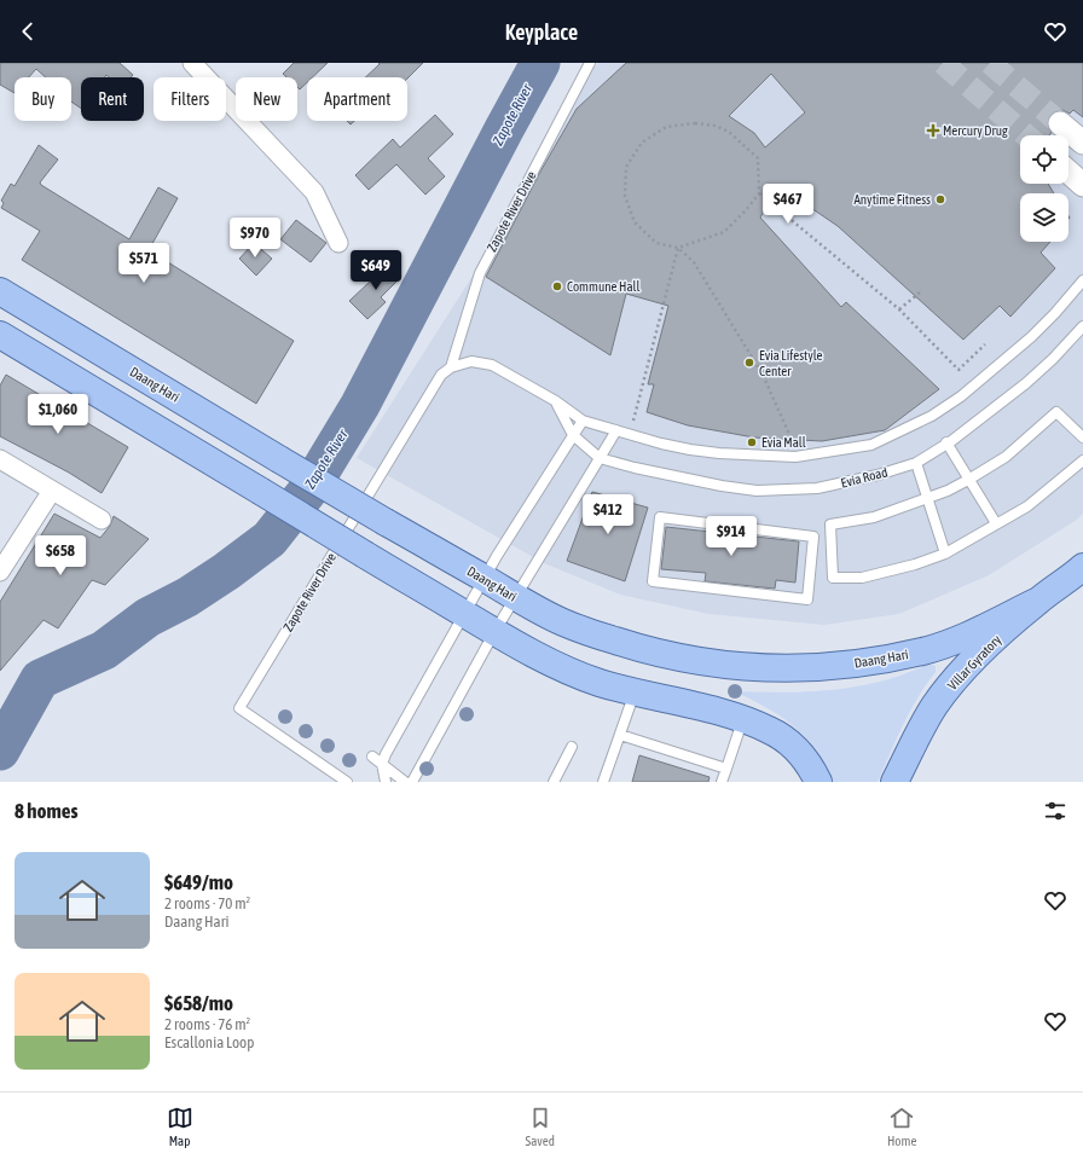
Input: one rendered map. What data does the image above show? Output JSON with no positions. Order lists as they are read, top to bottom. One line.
{"streets":{"main road":["Daang Hari","Villar Gyratory"],"lane":["Zapote River Drive","Evia Road"]},"crossings":[["Daang Hari","Villar Gyratory"]],"water":["Zapote River"],"places":{"health":["Mercury Drug"],"other":["Anytime Fitness","Commune Hall","Evia Lifestyle Center","Evia Mall"]},"page":{"header":"Keyplace","chip":["Buy","Rent","Filters","New","Apartment"],"price":["$467","$970","$571","$649","$1,060","$412","$914","$658"],"heading":"8 homes","list":[{"name":"$649/mo","note":"2 rooms · 70 m² · Daang Hari"},{"name":"$658/mo","note":"2 rooms · 76 m² · Escallonia Loop"}],"tabs":["Map","Saved","Home"]}}
